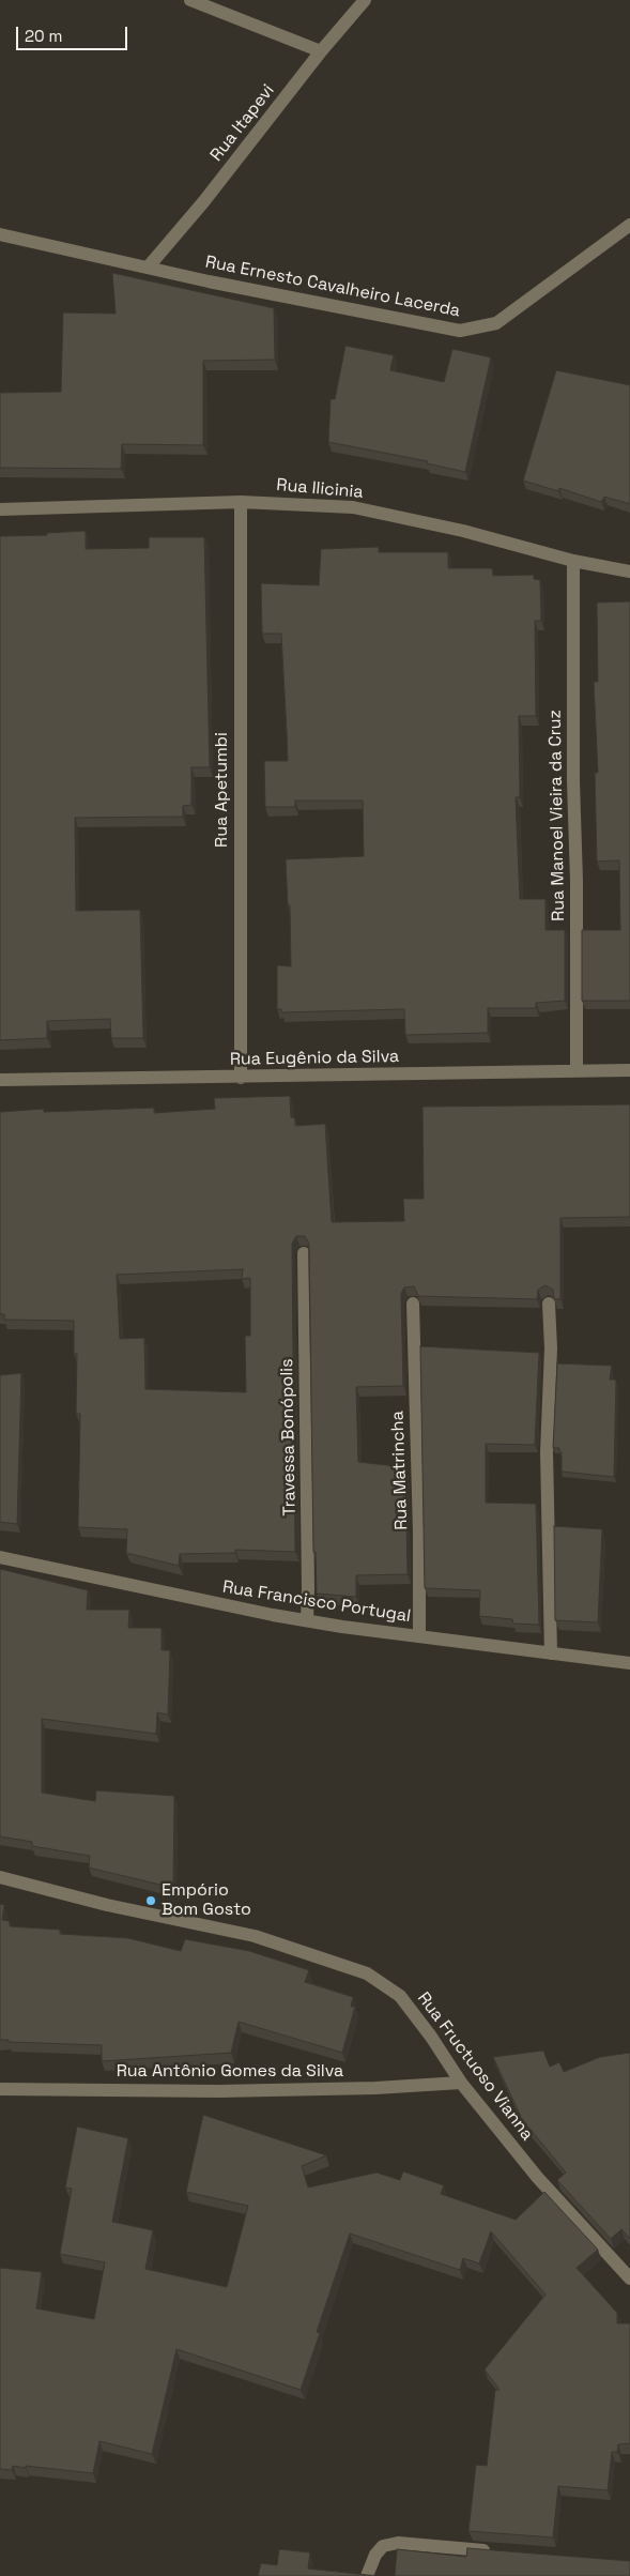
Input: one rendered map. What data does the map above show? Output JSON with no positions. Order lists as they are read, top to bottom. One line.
{"streets":{"street":["Rua Itapevi","Rua Ernesto Cavalheiro Lacerda","Rua Ilicinia","Rua Apetumbi","Rua Manoel Vieira da Cruz","Rua Eugênio da Silva","Travessa Bonópolis","Rua Matrincha","Rua Francisco Portugal","Rua Fructuoso Vianna","Rua Antônio Gomes da Silva"]},"crossings":[["Rua Itapevi","Rua Ernesto Cavalheiro Lacerda"],["Rua Ilicinia","Rua Apetumbi"],["Rua Ilicinia","Rua Manoel Vieira da Cruz"],["Rua Apetumbi","Rua Eugênio da Silva"],["Rua Manoel Vieira da Cruz","Rua Eugênio da Silva"],["Travessa Bonópolis","Rua Francisco Portugal"],["Rua Matrincha","Rua Francisco Portugal"],["Rua Fructuoso Vianna","Rua Antônio Gomes da Silva"]],"places":["Empório Bom Gosto"],"scale_bar":"20 m"}
